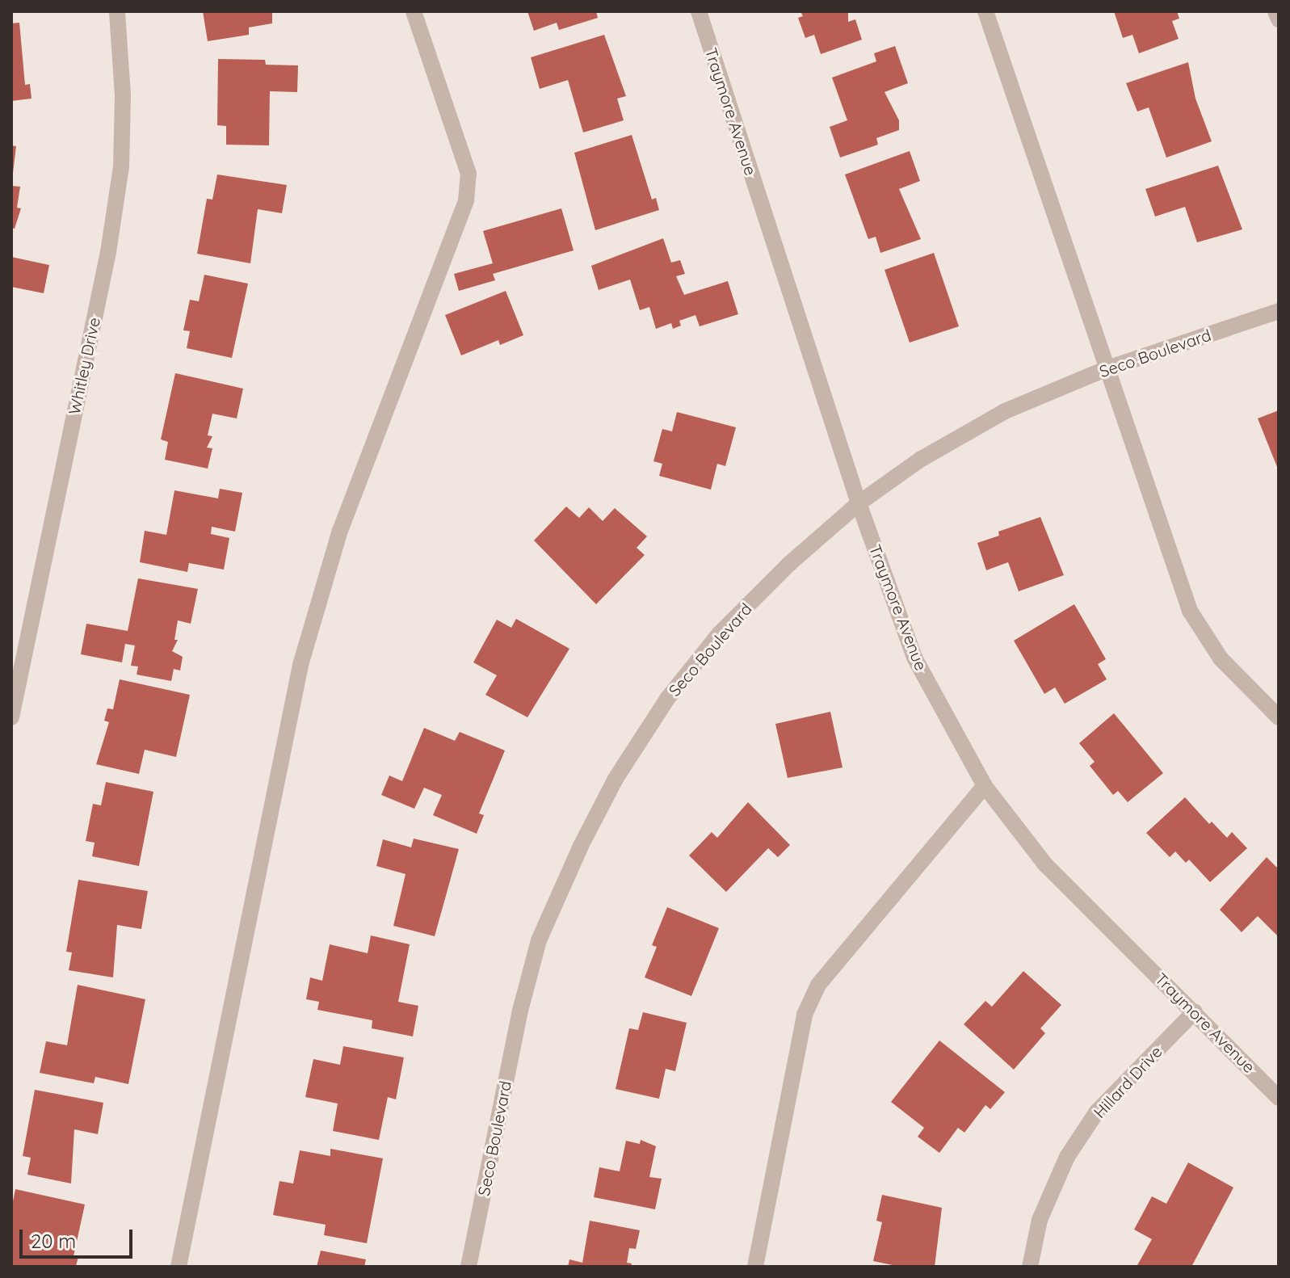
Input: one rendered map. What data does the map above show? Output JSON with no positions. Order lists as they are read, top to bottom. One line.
{"streets":{"street":["Traymore Avenue","Seco Boulevard","Whitley Drive","Hillard Drive"]},"crossings":[["Traymore Avenue","Seco Boulevard"],["Traymore Avenue","Hillard Drive"]],"scale_bar":"20 m"}
